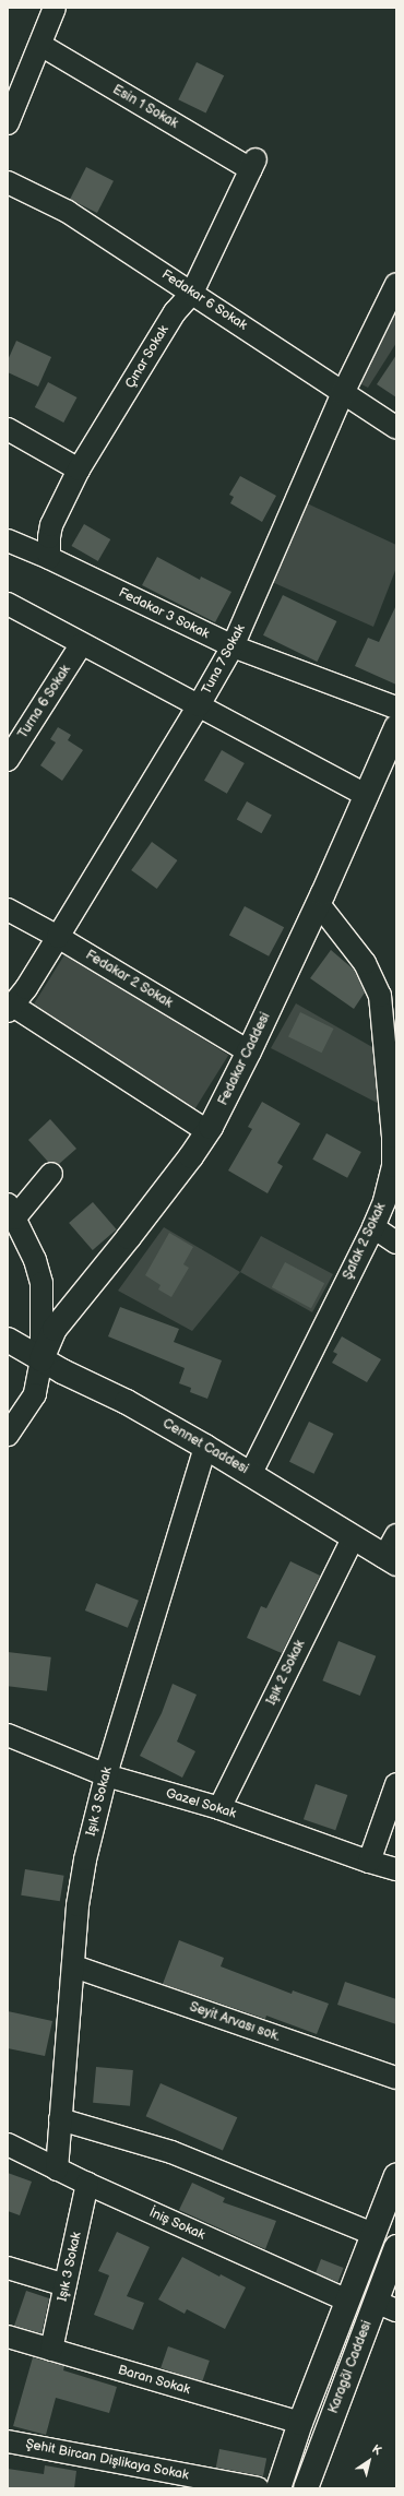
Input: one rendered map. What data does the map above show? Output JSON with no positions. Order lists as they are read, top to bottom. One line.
{"streets":{"street":["Esin 1 Sokak","Fedakar 6 Sokak","Çınar Sokak","Fedakar 3 Sokak","Tuna 7 Sokak","Turna 6 Sokak","Fedakar 2 Sokak","Fedakar Caddesi","Şafak 2 Sokak","Cennet Caddesi","Işık 2 Sokak","Işık 3 Sokak","Gazel Sokak","Seyit Arvası sok.","İniş Sokak","Karagöl Caddesi","Baran Sokak","Şehit Bircan Dişlikaya Sokak"]},"crossings":[["Esin 1 Sokak","Çınar Sokak"],["Fedakar 6 Sokak","Çınar Sokak"],["Fedakar 6 Sokak","Tuna 7 Sokak"],["Çınar Sokak","Fedakar 3 Sokak"],["Fedakar 3 Sokak","Tuna 7 Sokak"],["Tuna 7 Sokak","Fedakar 2 Sokak"],["Fedakar 2 Sokak","Fedakar Caddesi"],["Fedakar Caddesi","Şafak 2 Sokak"],["Fedakar Caddesi","Cennet Caddesi"],["Şafak 2 Sokak","Cennet Caddesi"],["Cennet Caddesi","Işık 2 Sokak"],["Cennet Caddesi","Işık 3 Sokak"],["Işık 2 Sokak","Gazel Sokak"],["Işık 3 Sokak","Gazel Sokak"],["Işık 3 Sokak","Seyit Arvası sok."],["Işık 3 Sokak","İniş Sokak"],["Işık 3 Sokak","Baran Sokak"]],"north":"top right"}
